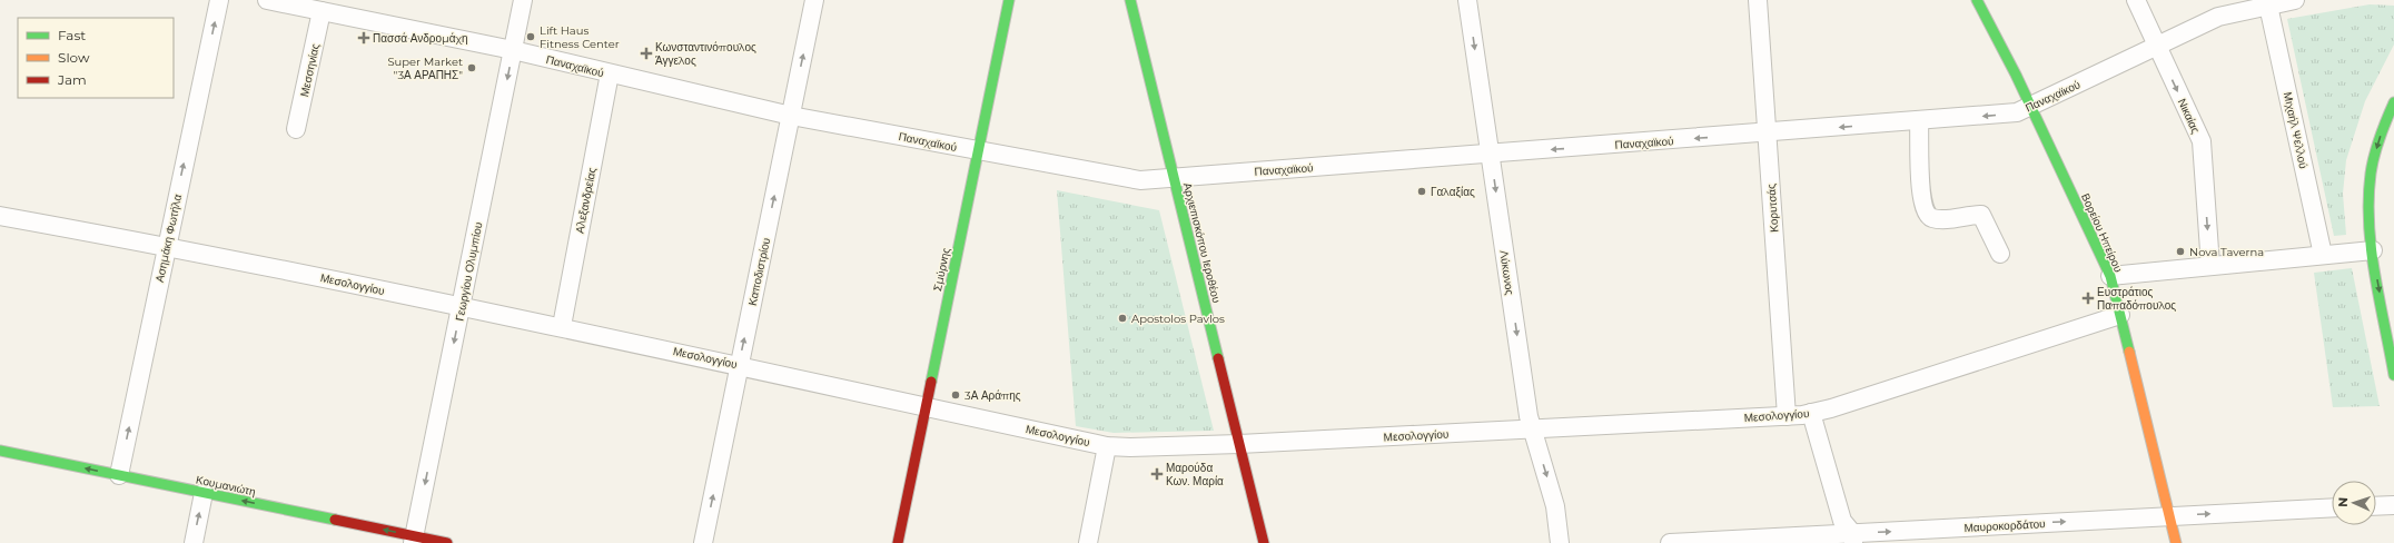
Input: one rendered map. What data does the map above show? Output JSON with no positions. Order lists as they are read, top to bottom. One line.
{"streets":{"main road":["Βορείου Ηπείρου","Αρχιεπισκόπου Ιεροθέου","Σμύρνης","Κουμανιώτη"],"street":["Παναχαϊκού","Μεσσηνίας","Νικαίας","Μιχαήλ Ψελλού","Αλεξανδρείας","Κορυτσάς","Ασημάκη Φωτήλα","Γεωργίου Ολυμπίου","Καποδιστρίου","Λύκωνος","Μεσολογγίου","Μαυροκορδάτου"]},"crossings":[["Παναχαϊκού","Μεσσηνίας"],["Παναχαϊκού","Νικαίας"],["Παναχαϊκού","Μιχαήλ Ψελλού"],["Παναχαϊκού","Αλεξανδρείας"],["Παναχαϊκού","Κορυτσάς"],["Παναχαϊκού","Βορείου Ηπείρου"],["Παναχαϊκού","Αρχιεπισκόπου Ιεροθέου"],["Παναχαϊκού","Σμύρνης"],["Παναχαϊκού","Γεωργίου Ολυμπίου"],["Παναχαϊκού","Καποδιστρίου"],["Παναχαϊκού","Λύκωνος"],["Αλεξανδρείας","Μεσολογγίου"],["Κορυτσάς","Μεσολογγίου"],["Βορείου Ηπείρου","Μεσολογγίου"],["Βορείου Ηπείρου","Μαυροκορδάτου"],["Ασημάκη Φωτήλα","Μεσολογγίου"],["Ασημάκη Φωτήλα","Κουμανιώτη"],["Αρχιεπισκόπου Ιεροθέου","Μεσολογγίου"],["Σμύρνης","Μεσολογγίου"],["Γεωργίου Ολυμπίου","Μεσολογγίου"],["Γεωργίου Ολυμπίου","Κουμανιώτη"],["Καποδιστρίου","Μεσολογγίου"],["Λύκωνος","Μεσολογγίου"]],"one_way":["Νικαίας","Ασημάκη Φωτήλα","Γεωργίου Ολυμπίου","Καποδιστρίου","Λύκωνος","Κουμανιώτη","Μαυροκορδάτου"],"places":{"other":["Lift Haus Fitness Center","Super Market \"3Α ΑΡΑΠΗΣ\"","Γαλαξίας","Nova Taverna","Apostolos Pavlos","3Α Αράπης"],"health":["Πασσά Ανδρομάχη","Κωνσταντινόπουλος Άγγελος","Ευστράτιος Παπαδόπουλος","Μαρούδα Κων. Μαρία"]},"legend":["Fast","Slow","Jam"],"north":"left"}
